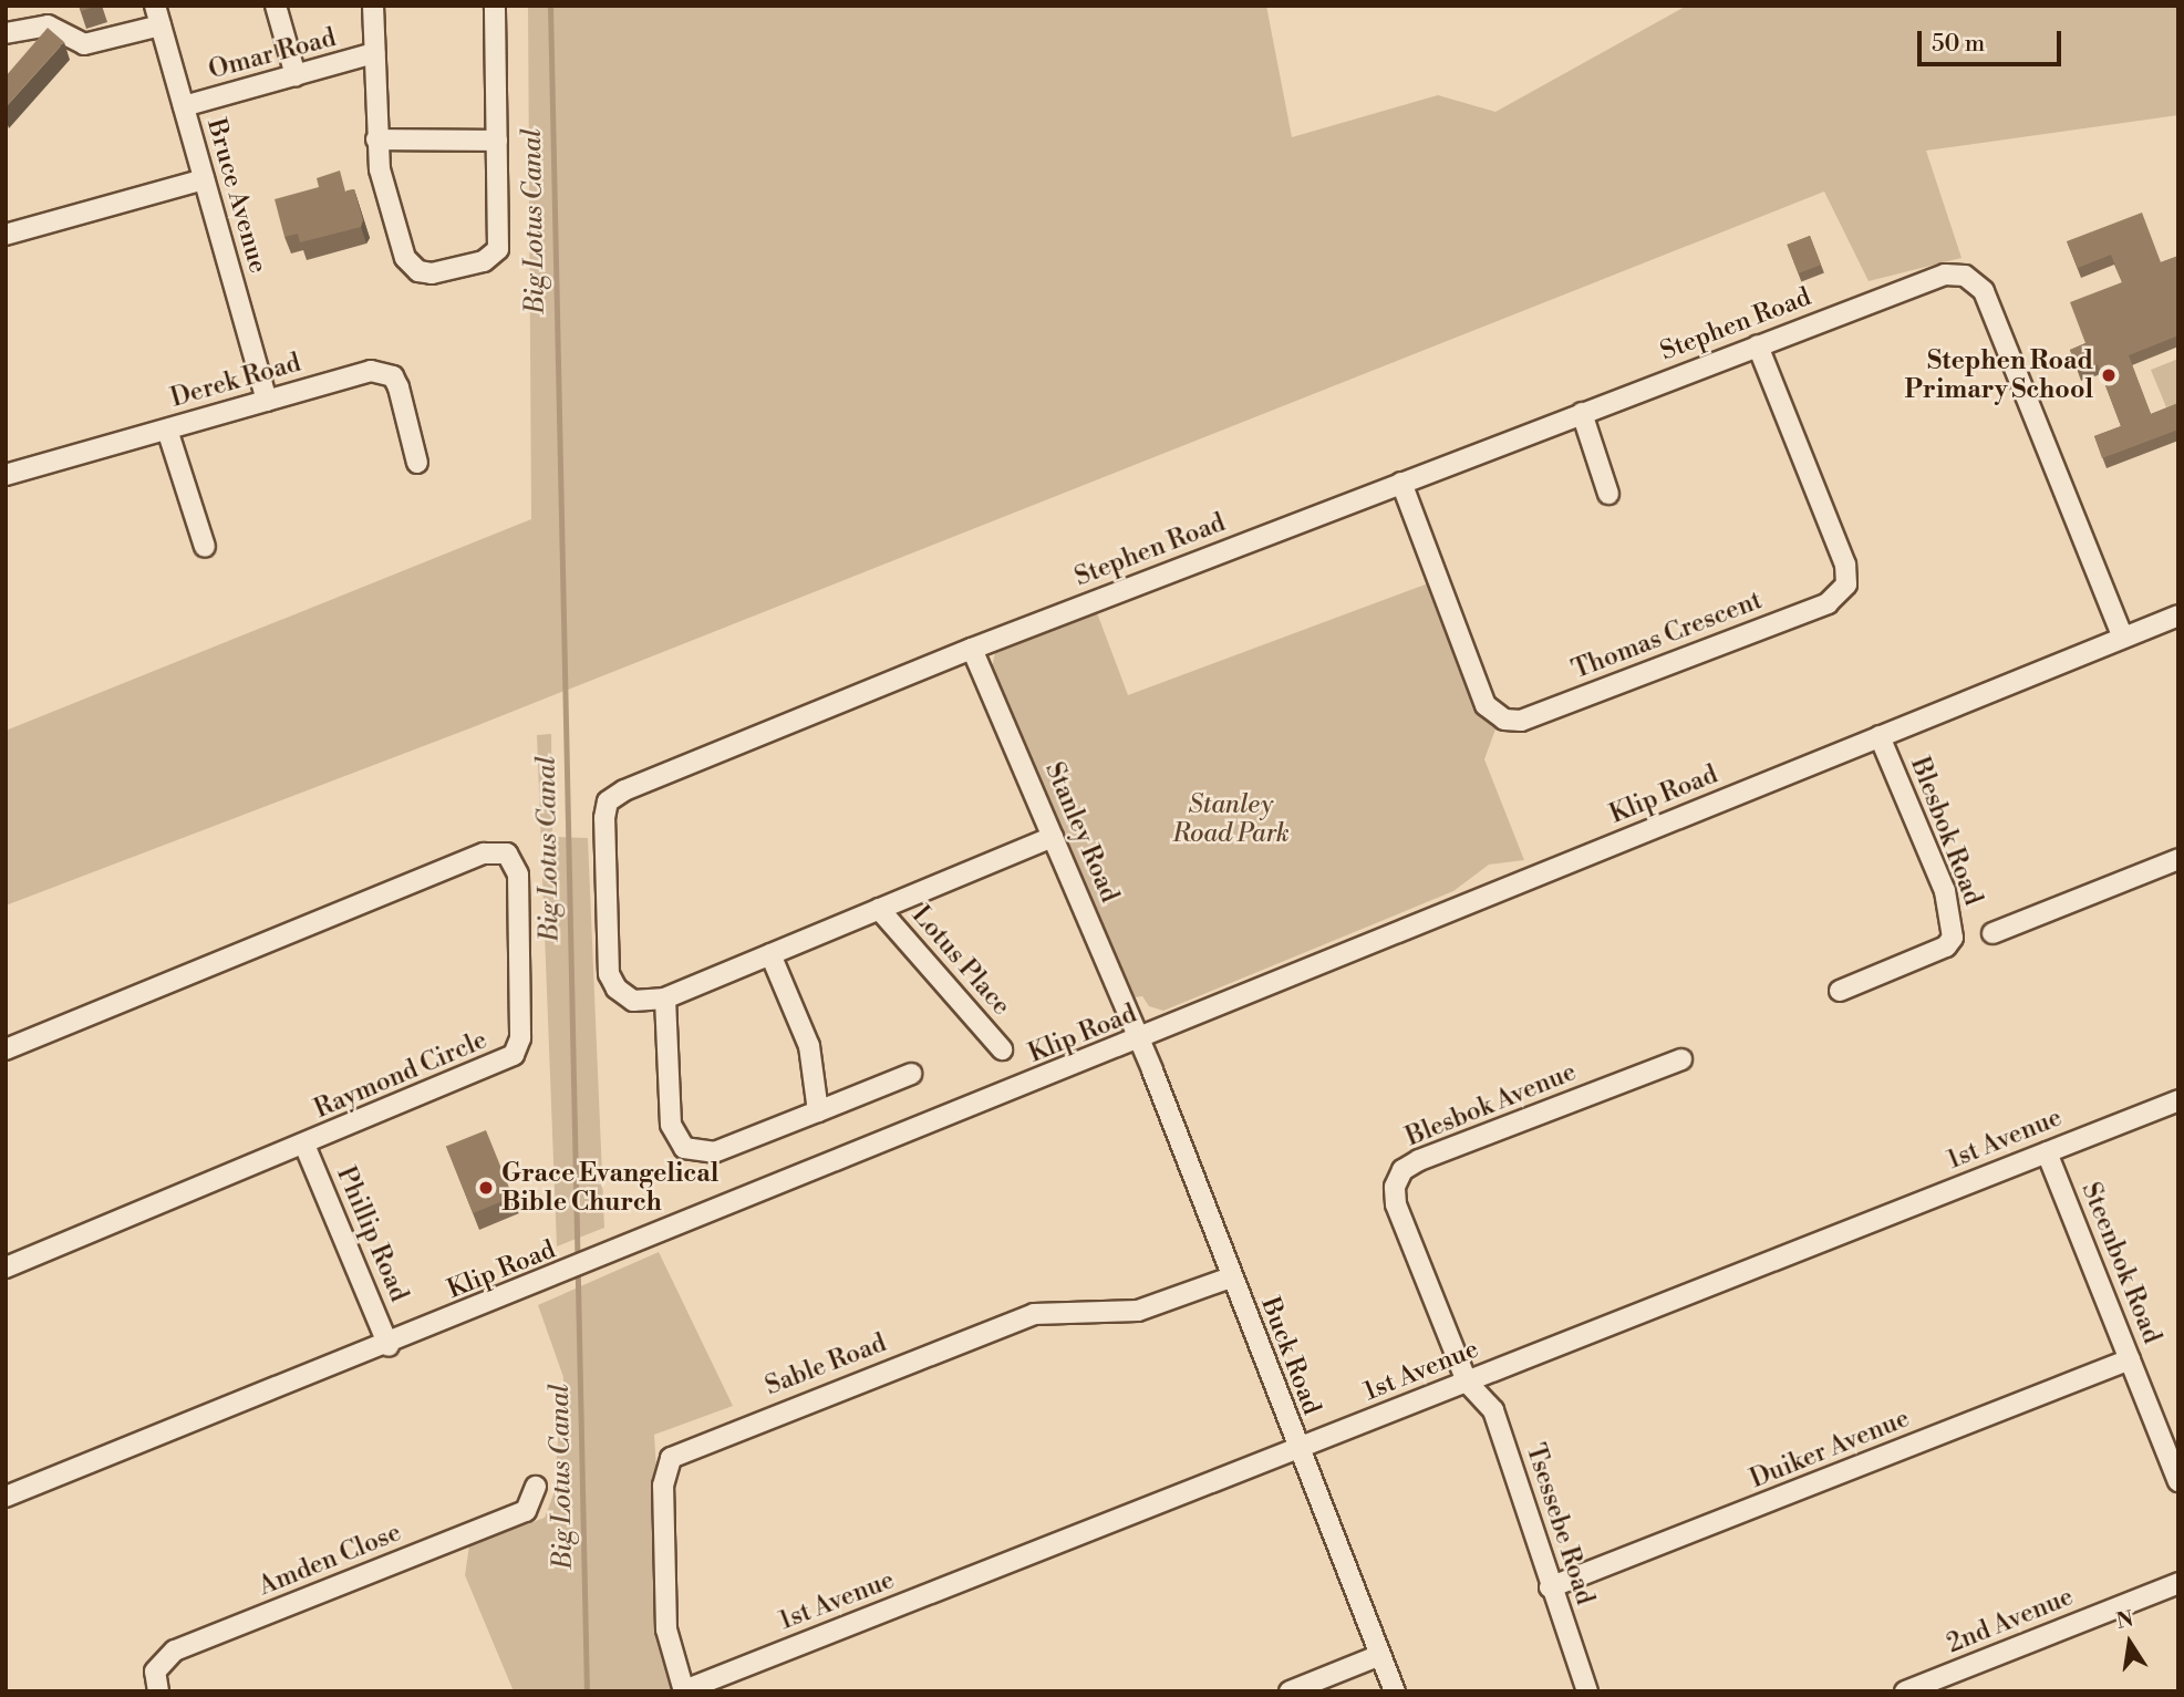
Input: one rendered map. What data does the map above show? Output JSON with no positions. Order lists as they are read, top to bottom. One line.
{"streets":{"street":["Omar Road","Bruce Avenue","Stephen Road","Derek Road","Thomas Crescent","Klip Road","Blesbok Road","Stanley Road","Lotus Place","Raymond Circle","Blesbok Avenue","1st Avenue","Phillip Road","Steenbok Road","Buck Road","Sable Road","Duiker Avenue","Tsessebe Road","Amden Close","2nd Avenue"]},"crossings":[["Omar Road","Bruce Avenue"],["Bruce Avenue","Derek Road"],["Stephen Road","Thomas Crescent"],["Stephen Road","Klip Road"],["Stephen Road","Stanley Road"],["Stephen Road","Lotus Place"],["Klip Road","Blesbok Road"],["Klip Road","Stanley Road"],["Klip Road","Phillip Road"],["Klip Road","Buck Road"],["Stanley Road","Buck Road"],["Raymond Circle","Phillip Road"],["Blesbok Avenue","1st Avenue"],["Blesbok Avenue","Tsessebe Road"],["1st Avenue","Steenbok Road"],["1st Avenue","Buck Road"],["1st Avenue","Sable Road"],["1st Avenue","Tsessebe Road"],["Steenbok Road","Duiker Avenue"],["Buck Road","Sable Road"],["Duiker Avenue","Tsessebe Road"]],"water":["Big Lotus Canal"],"parks":["Stanley Road Park"],"places":["Stephen Road Primary School","Grace Evangelical Bible Church"],"scale_bar":"50 m","north":"top"}
